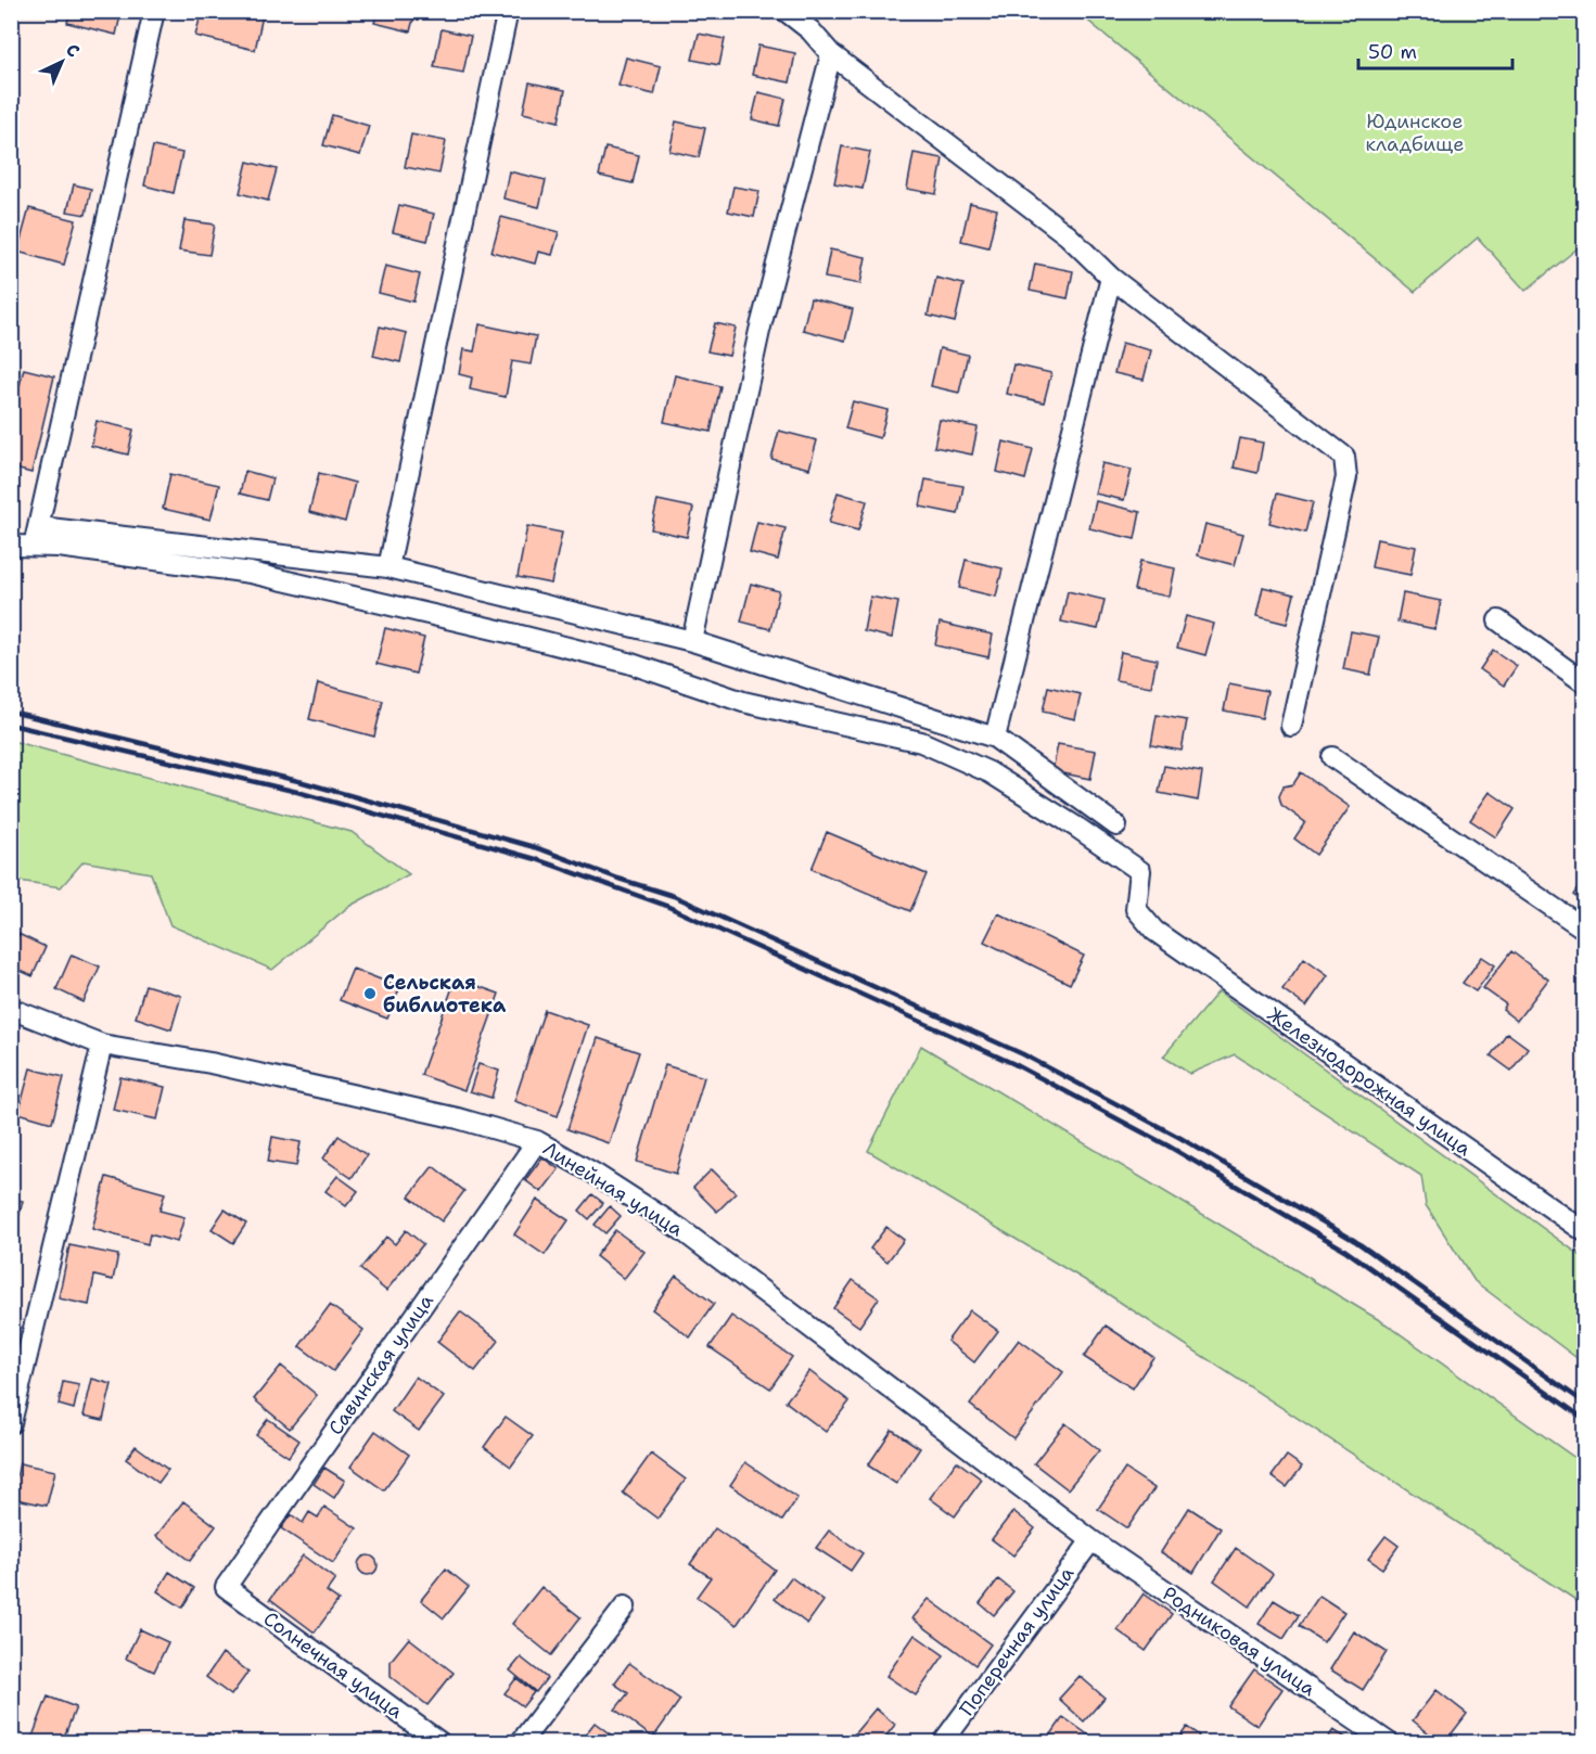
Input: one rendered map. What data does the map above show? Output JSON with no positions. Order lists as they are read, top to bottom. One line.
{"streets":{"street":["Железнодорожная улица","Линейная улица","Савинская улица","Поперечная улица","Родниковая улица","Солнечная улица"]},"crossings":[["Линейная улица","Савинская улица"],["Линейная улица","Поперечная улица"],["Линейная улица","Родниковая улица"],["Савинская улица","Солнечная улица"],["Поперечная улица","Родниковая улица"]],"parks":["Юдинское кладбище"],"places":["Сельская библиотека"],"scale_bar":"50 m","north":"top right"}
